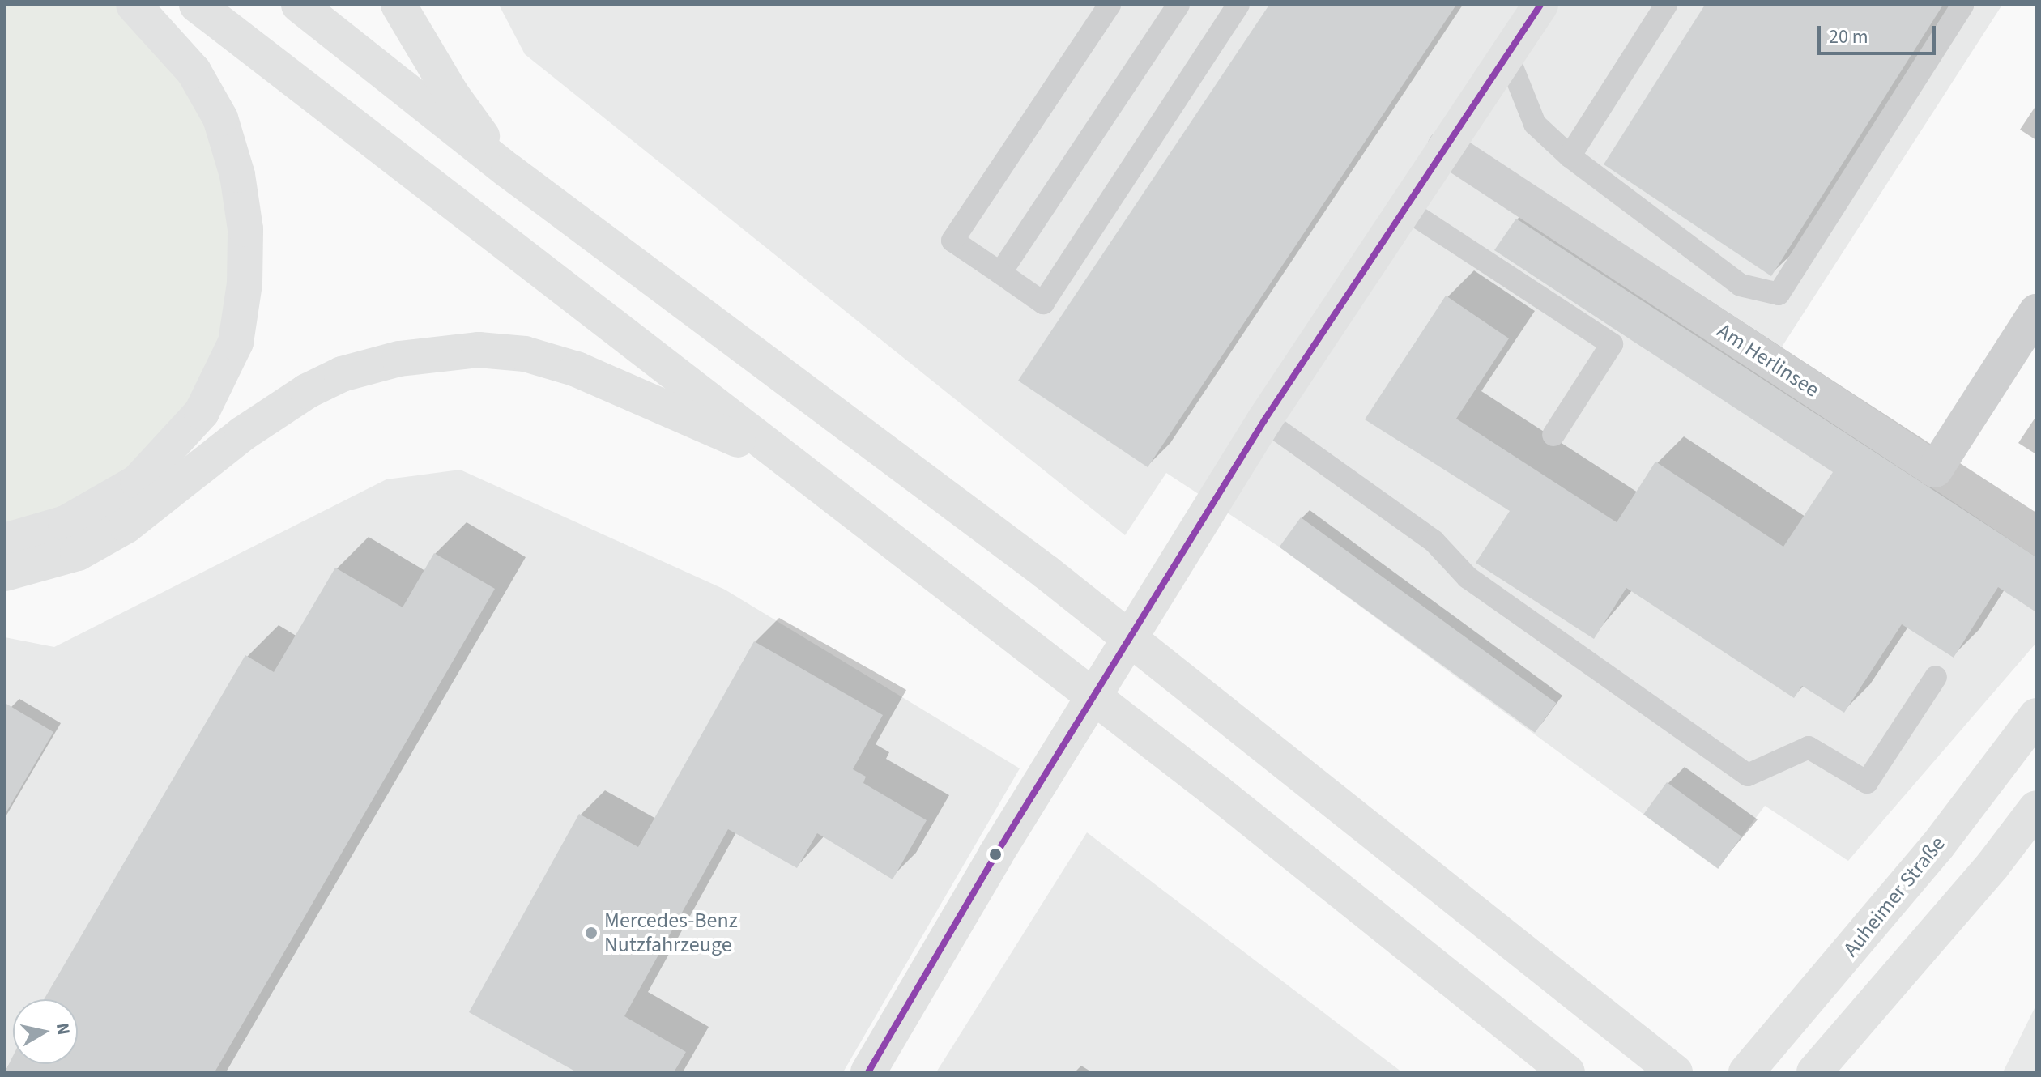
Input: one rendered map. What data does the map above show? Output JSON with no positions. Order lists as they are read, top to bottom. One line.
{"streets":{"main road":["Auheimer Straße"],"street":["Am Herlinsee"]},"places":["Mercedes-Benz Nutzfahrzeuge"],"scale_bar":"20 m","north":"right"}
